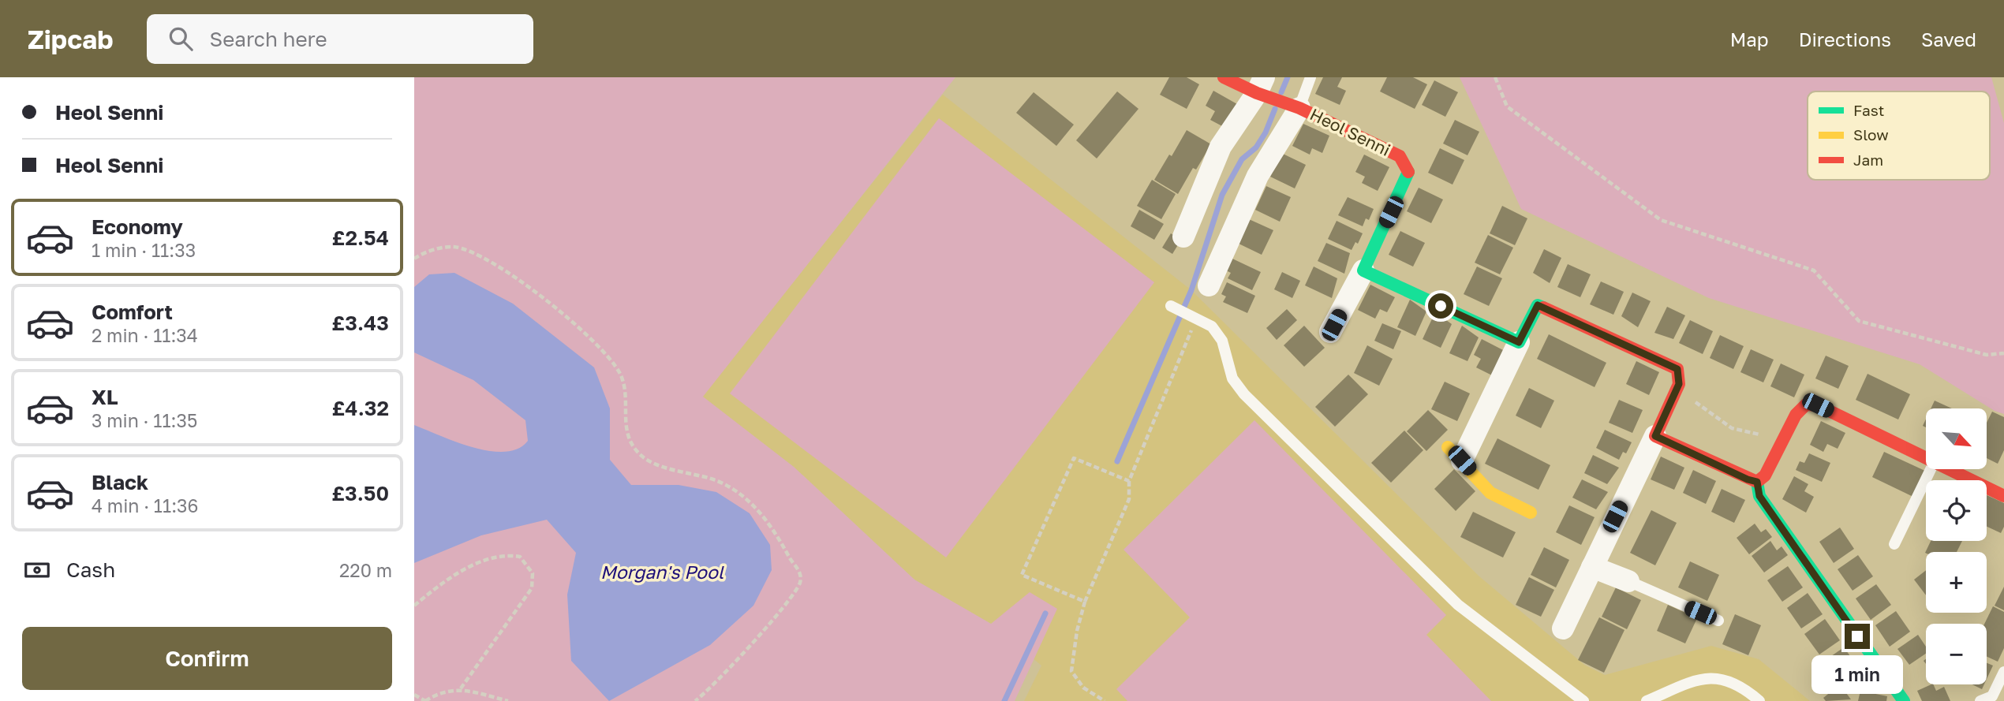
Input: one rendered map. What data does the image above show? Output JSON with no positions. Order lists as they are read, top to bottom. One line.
{"streets":{"street":["Heol Senni"]},"water":["Morgan's Pool"],"legend":["Fast","Slow","Jam"],"north":"bottom right","page":{"header":"Zipcab","search":"Search here","nav":["Map","Directions","Saved"],"banner":["Heol Senni","Heol Senni"],"list":[{"name":"Economy","note":"1 min · 11:33","value":"£2.54"},{"name":"Comfort","note":"2 min · 11:34","value":"£3.43"},{"name":"XL","note":"3 min · 11:35","value":"£4.32"},{"name":"Black","note":"4 min · 11:36","value":"£3.50"}],"map_buttons":["+","−"],"pay":["Cash","220 m"],"buttons":"Confirm","bubble":"1 min"}}
